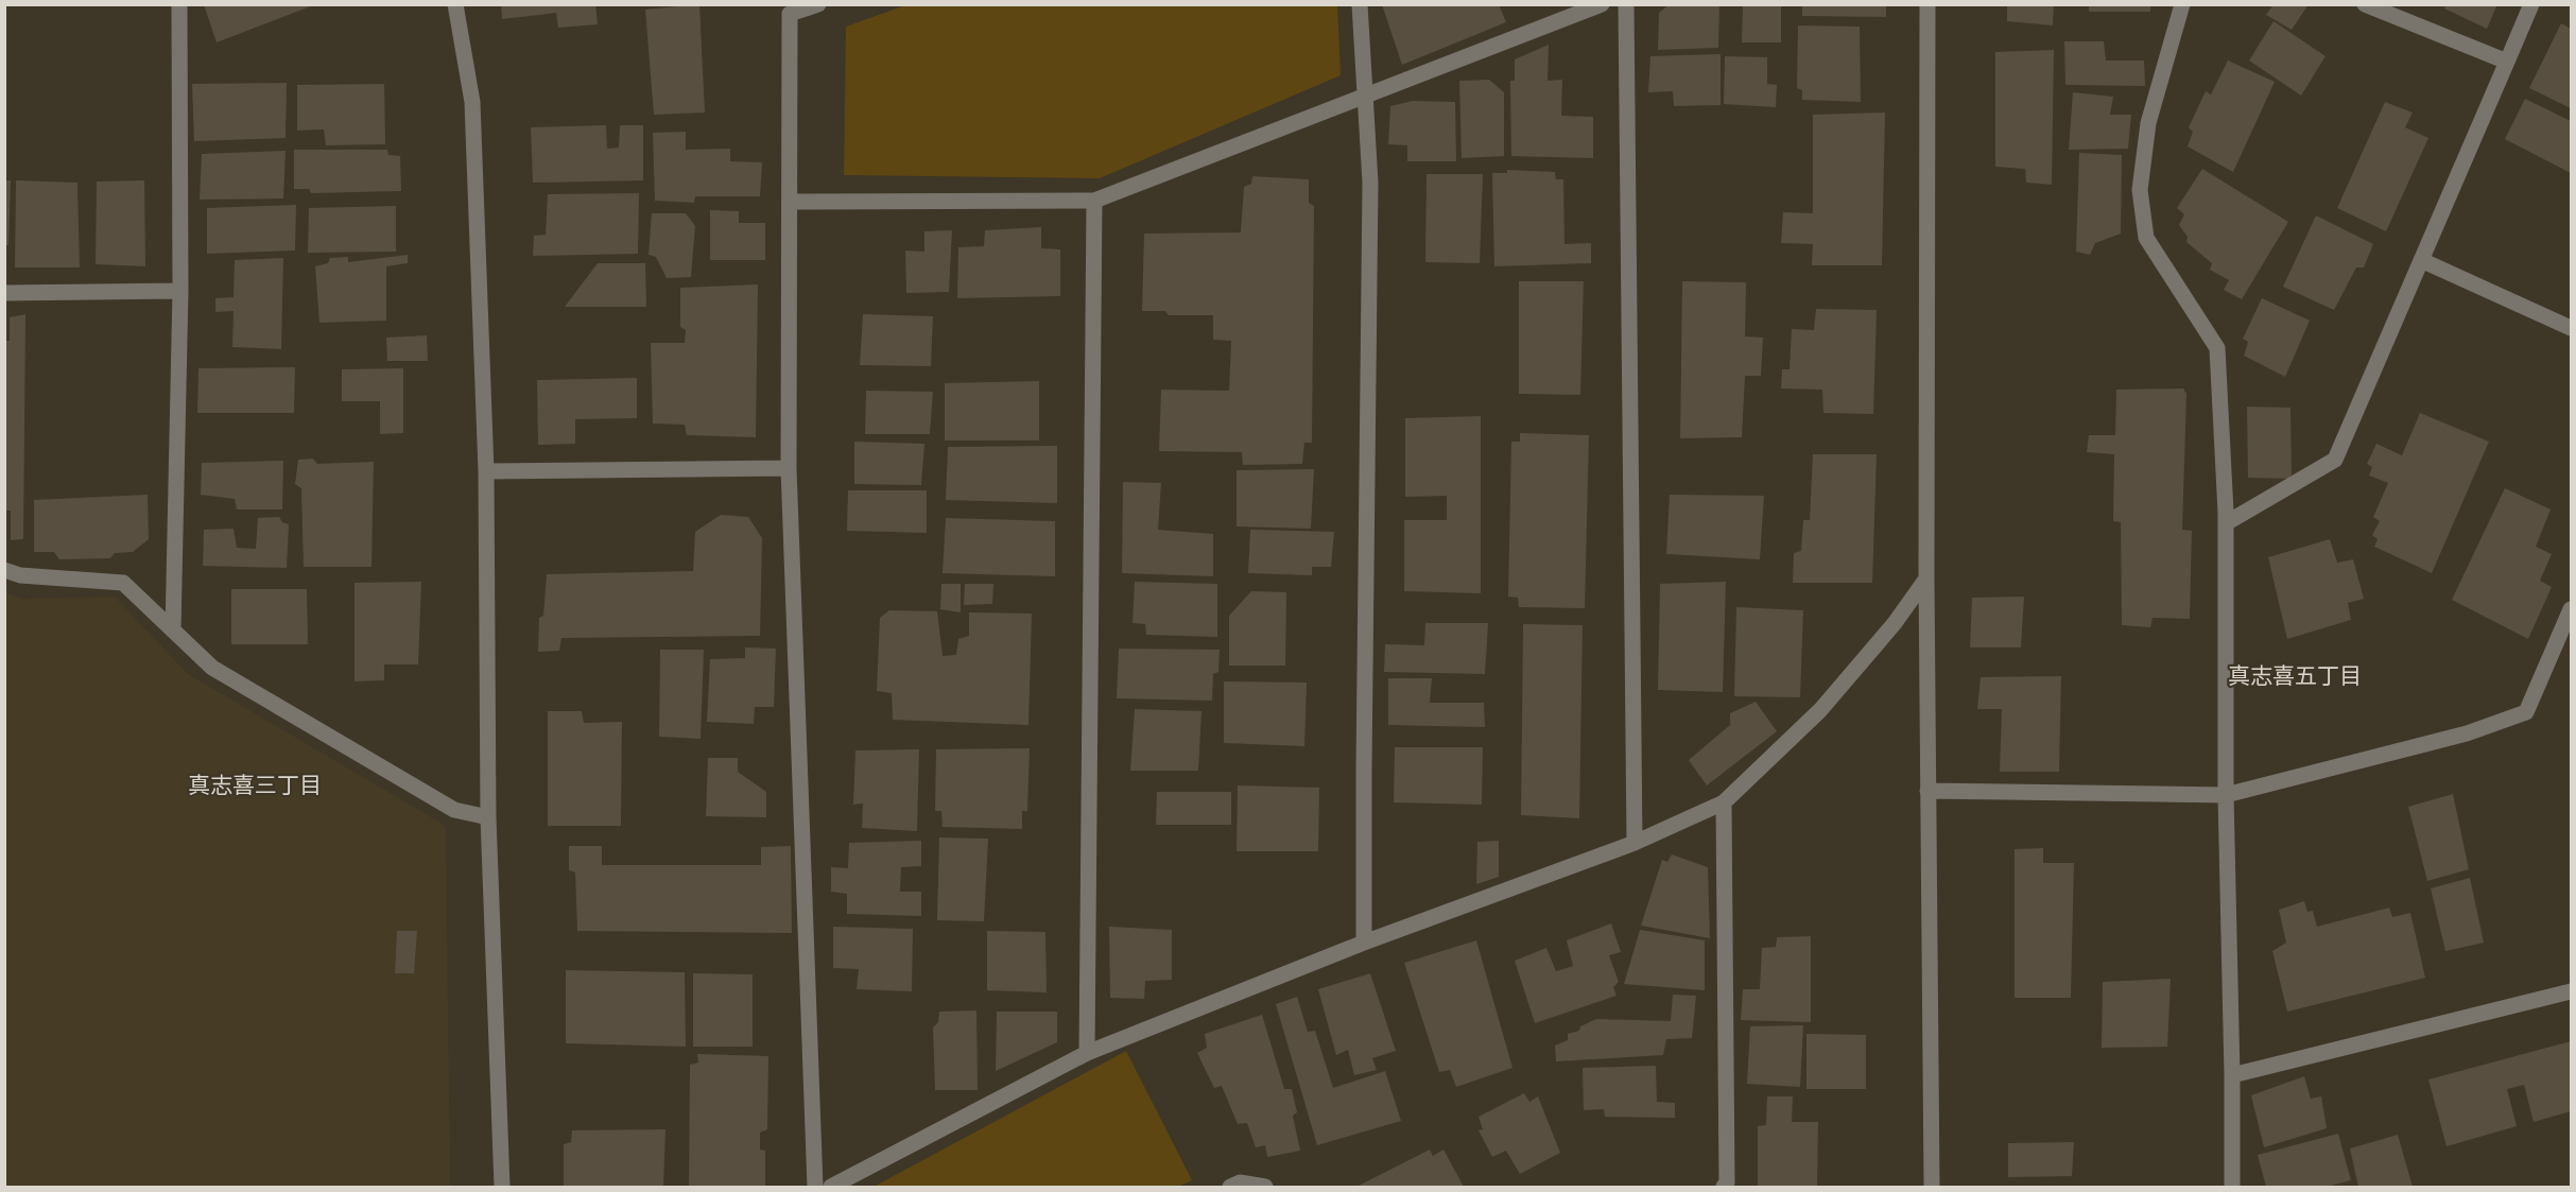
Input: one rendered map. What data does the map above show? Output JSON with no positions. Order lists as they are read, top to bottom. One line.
{"districts":["真志喜五丁目","真志喜三丁目"]}
